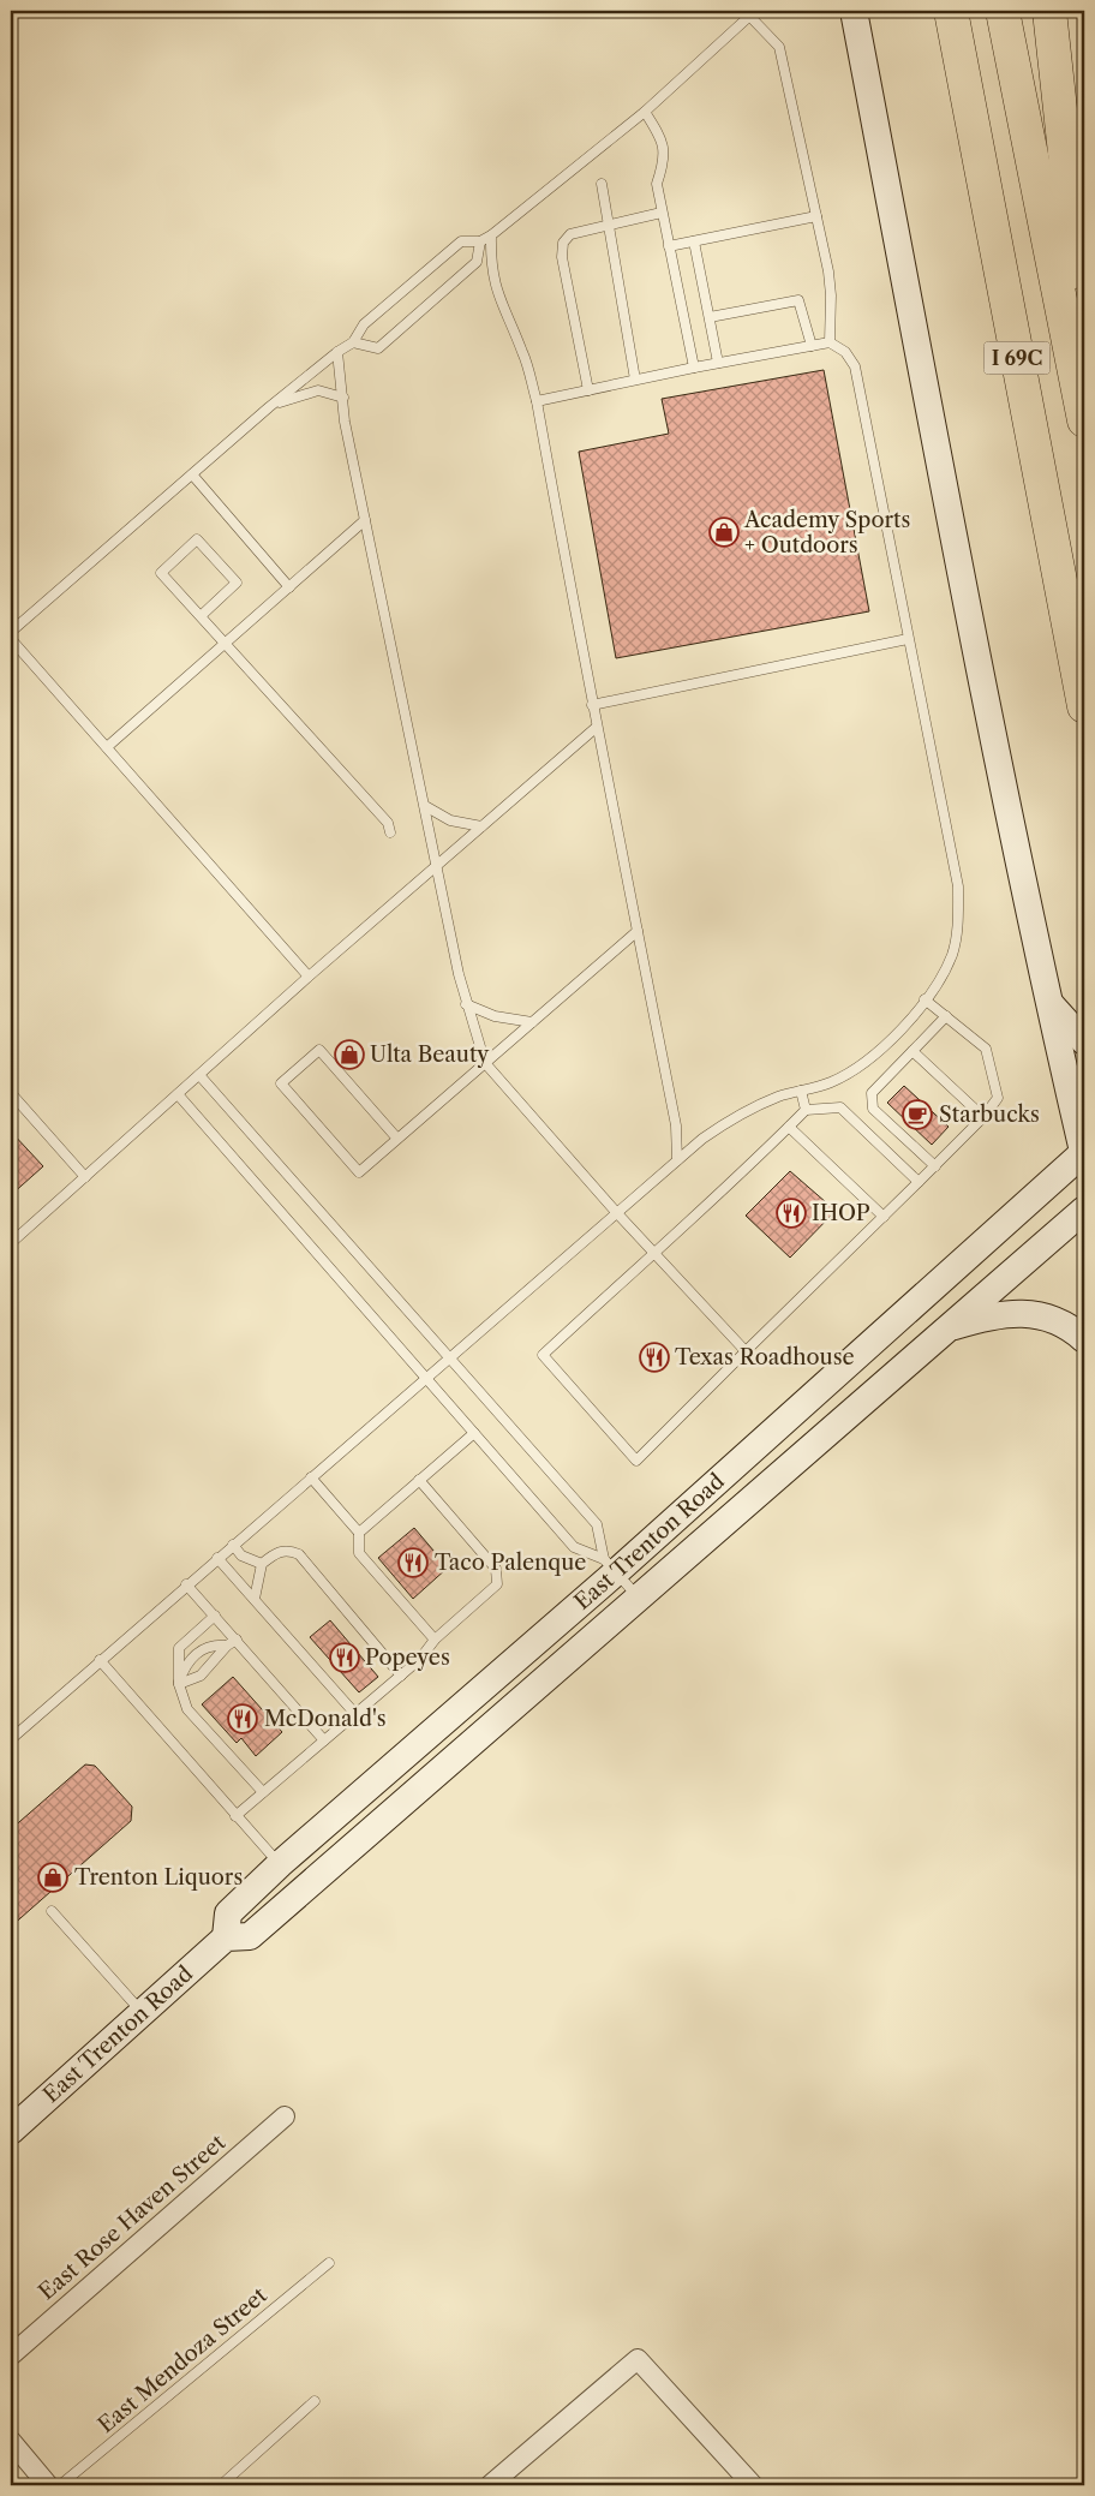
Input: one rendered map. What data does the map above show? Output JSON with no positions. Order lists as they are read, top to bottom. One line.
{"streets":{"highway":["I 69C"],"main road":["East Trenton Road"],"street":["East Rose Haven Street"],"lane":["East Mendoza Street"]},"places":{"shop":["Academy Sports + Outdoors","Ulta Beauty","Trenton Liquors"],"cafe":["Starbucks"],"restaurant":["IHOP","Texas Roadhouse","Taco Palenque","Popeyes","McDonald's"]}}
